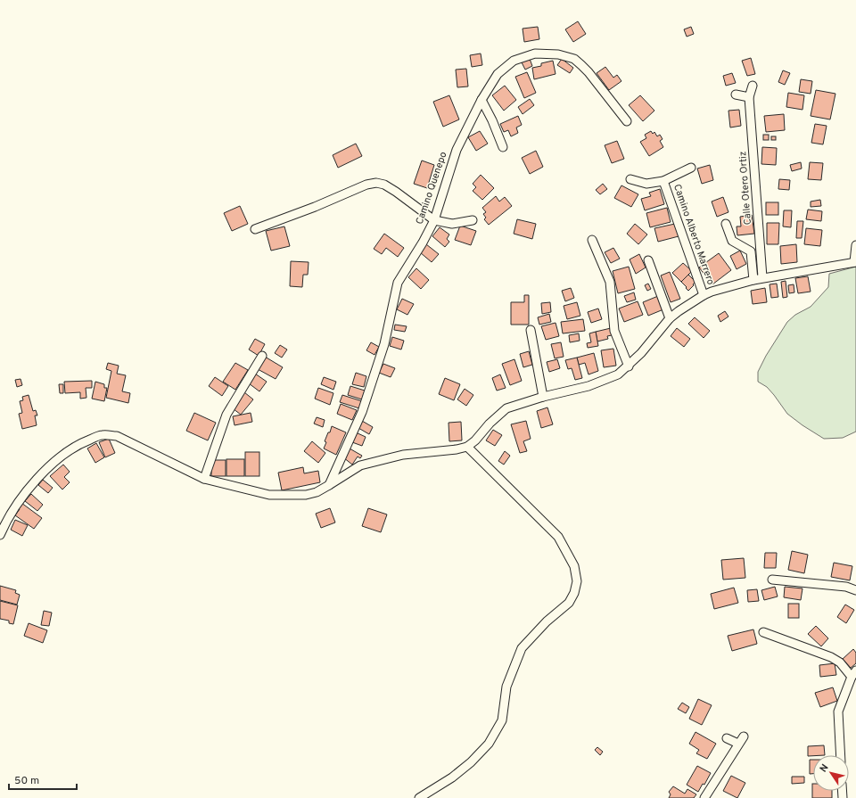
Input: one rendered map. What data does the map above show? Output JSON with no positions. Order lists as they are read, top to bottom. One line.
{"streets":{"street":["Camino Quenepo","Calle Otero Ortiz","Camino Alberto Marrero"]},"scale_bar":"50 m","north":"top left"}
